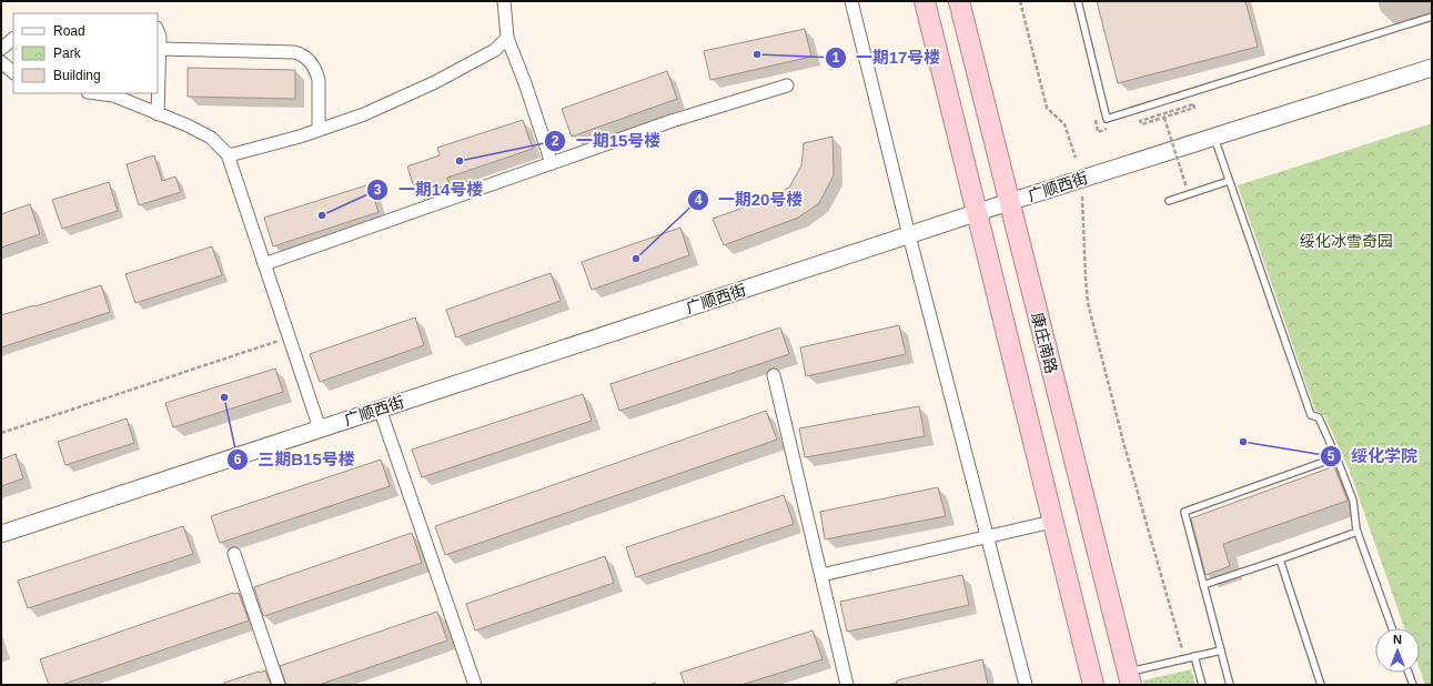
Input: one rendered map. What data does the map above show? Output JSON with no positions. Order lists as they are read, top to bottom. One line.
{"streets":{"highway":["康庄南路"],"main road":["广顺西街"]},"crossings":[["广顺西街","康庄南路"]],"parks":["绥化冰雪奇园"],"places":["一期17号楼","一期15号楼","一期14号楼","一期20号楼","三期B15号楼","绥化学院"],"legend":["Road","Park","Building"],"north":"top"}
